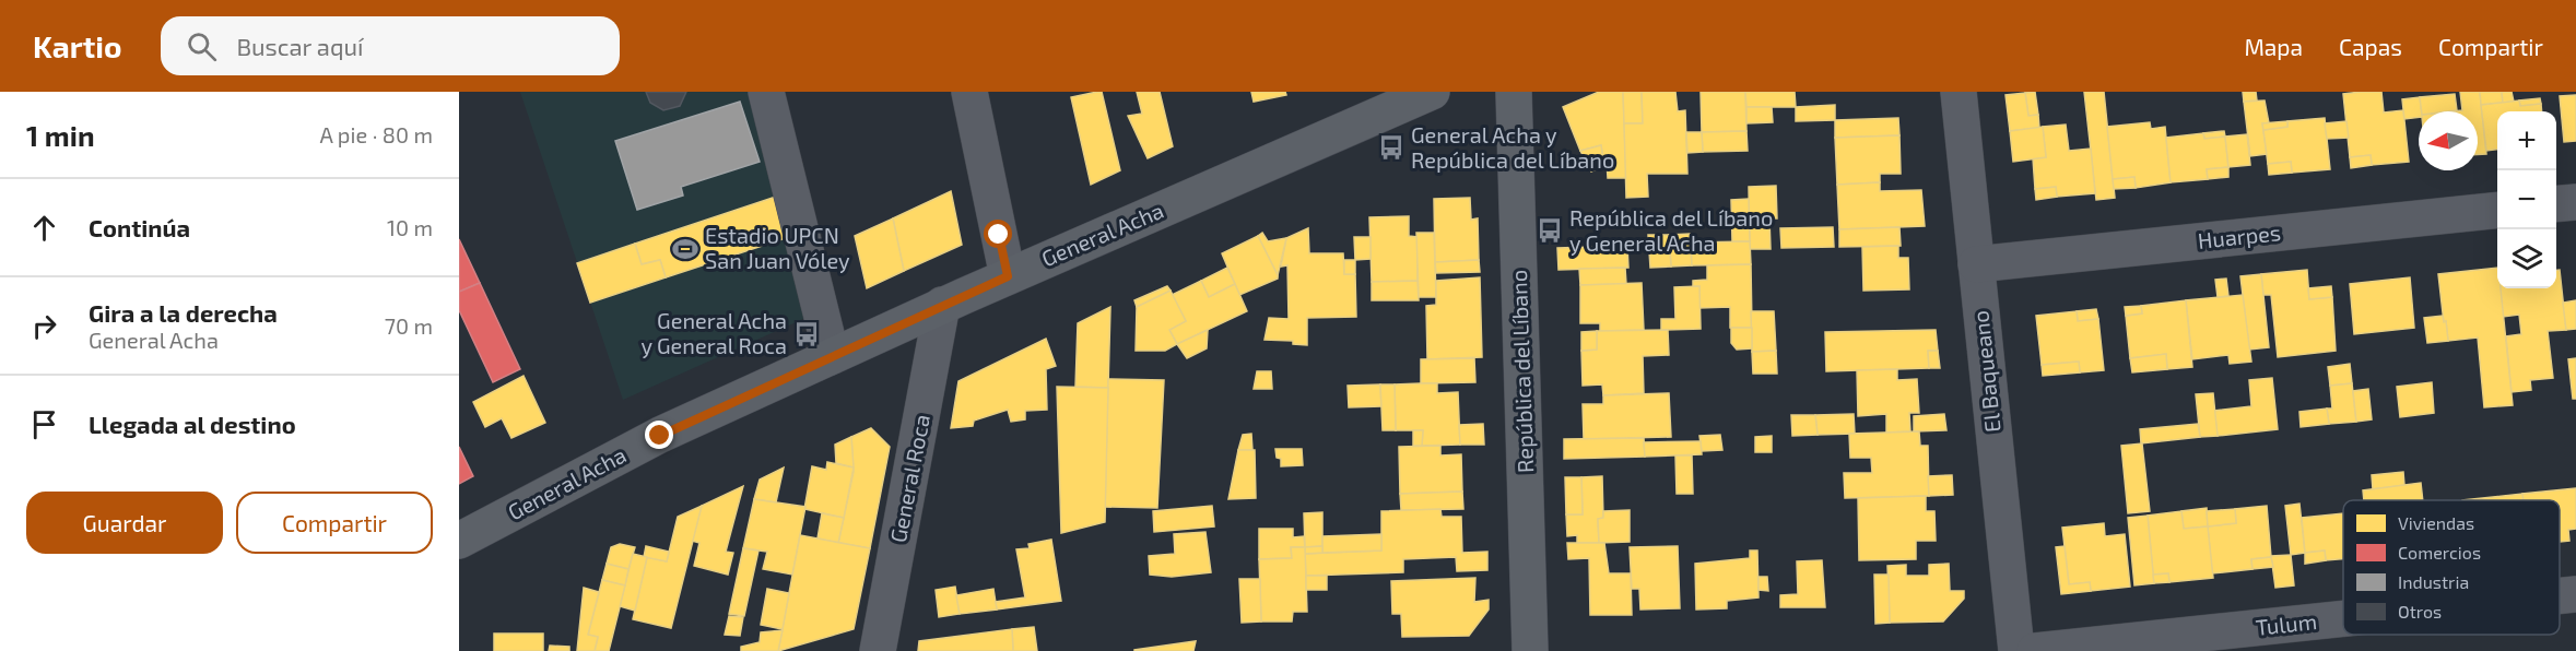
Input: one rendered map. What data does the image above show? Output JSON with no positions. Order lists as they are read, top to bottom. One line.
{"streets":{"main road":["General Acha","República del Líbano"],"street":["Huarpes","El Baqueano","General Roca","Tulum"]},"crossings":[["General Acha","General Roca"],["Huarpes","El Baqueano"]],"places":{"bus stop":["General Acha y República del Líbano","República del Líbano y General Acha","General Acha y General Roca"],"sports":["Estadio UPCN San Juan Vóley"]},"legend":["Viviendas","Comercios","Industria","Otros"],"north":"left","page":{"header":"Kartio","search":"Buscar aquí","nav":["Mapa","Capas","Compartir"],"heading":["1 min","A pie · 80 m"],"map_buttons":["+","−"],"list":[["Continúa","10 m"],["Gira a la derecha","General Acha","70 m"],"Llegada al destino"],"buttons":["Guardar","Compartir"]}}
